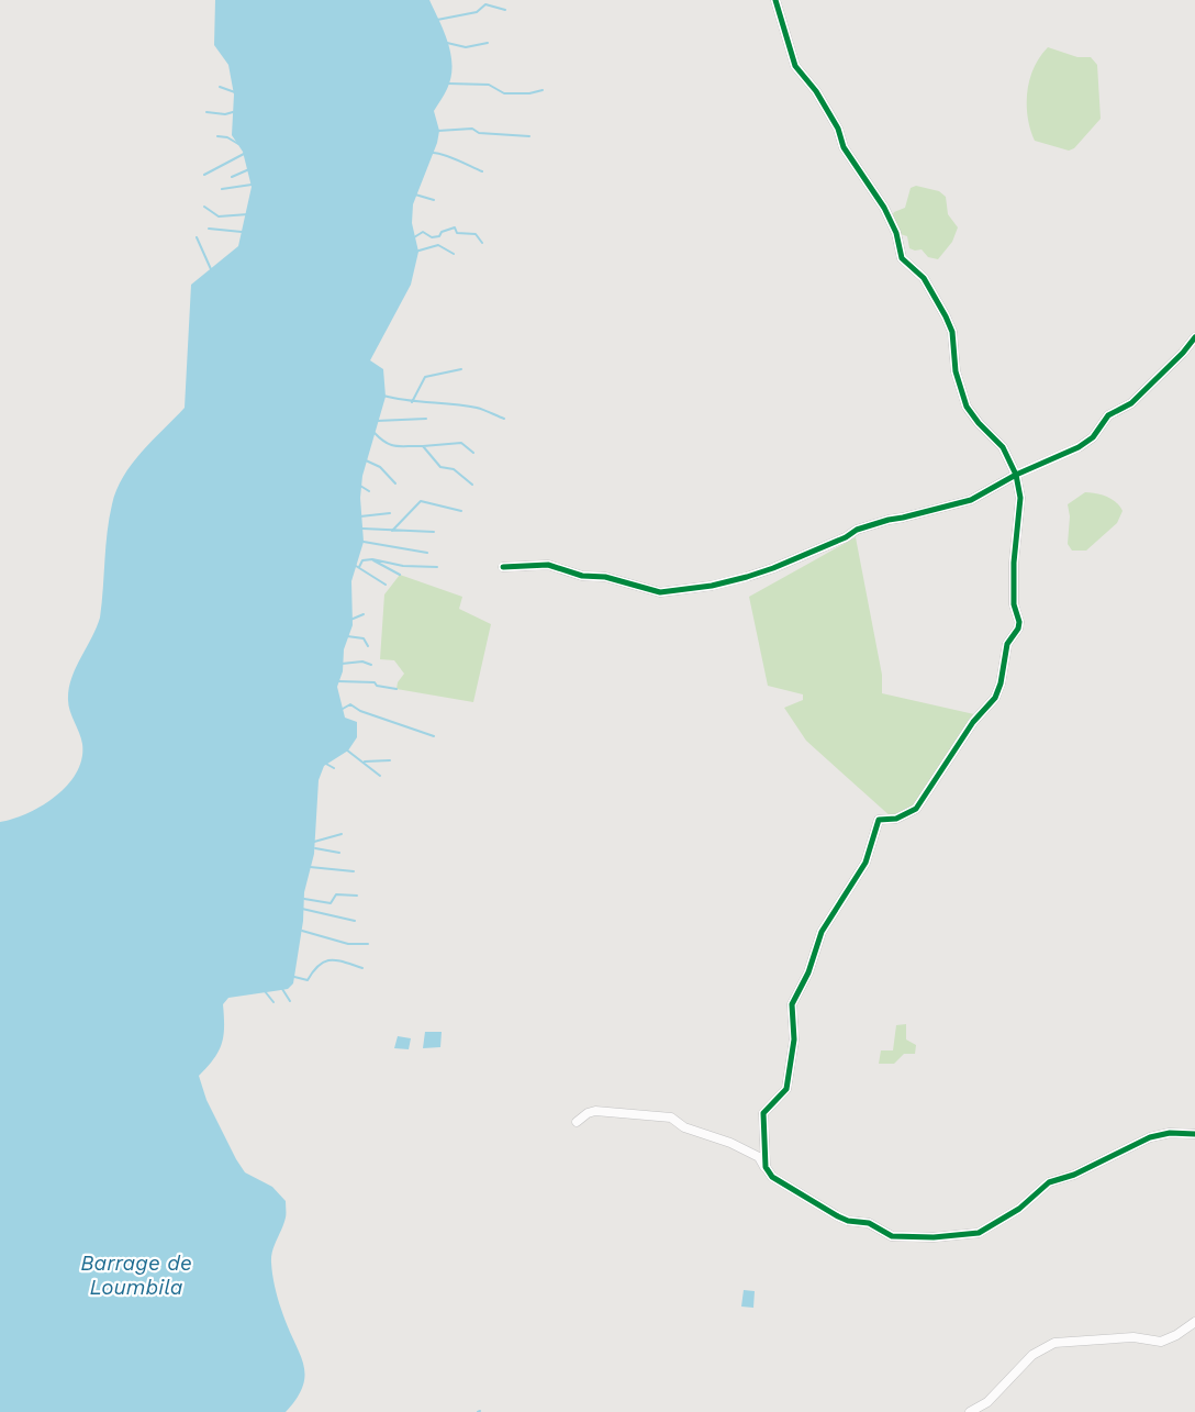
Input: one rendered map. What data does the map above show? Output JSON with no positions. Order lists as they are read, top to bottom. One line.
{"water":["Barrage de Loumbila"]}
